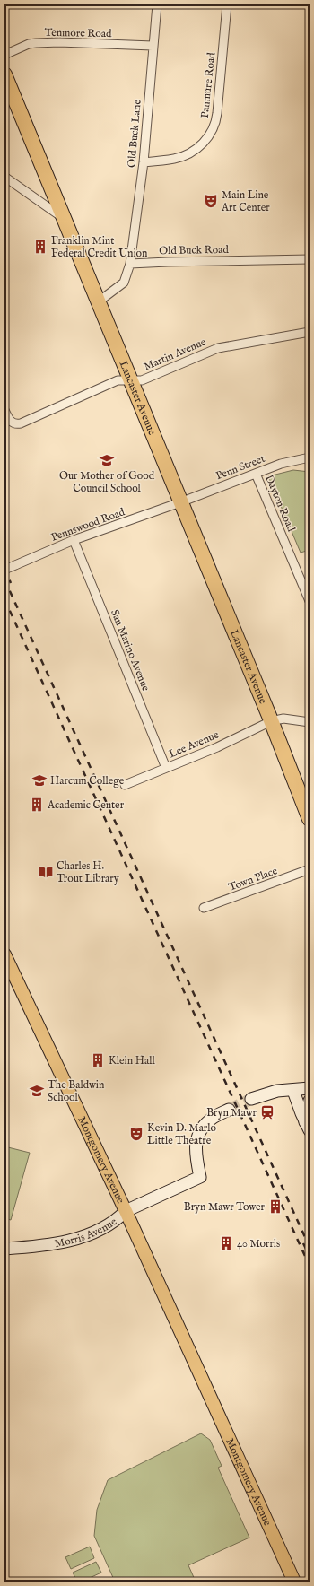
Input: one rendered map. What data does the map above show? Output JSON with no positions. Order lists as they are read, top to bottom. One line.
{"streets":{"highway":["Lancaster Avenue"],"main road":["Montgomery Avenue"],"street":["Tenmore Road","Panmure Road","Old Buck Lane","Old Buck Road","Martin Avenue","Penn Street","Dayton Road","Pennswood Road","San Marino Avenue","Lee Avenue","Town Place","Morris Avenue"]},"crossings":[["Tenmore Road","Old Buck Lane"],["Panmure Road","Old Buck Lane"],["Old Buck Lane","Old Buck Road"],["Martin Avenue","Lancaster Avenue"],["Lancaster Avenue","Penn Street"],["Lancaster Avenue","Pennswood Road"],["Lancaster Avenue","Lee Avenue"],["Penn Street","Dayton Road"],["Penn Street","Pennswood Road"],["Pennswood Road","San Marino Avenue"],["San Marino Avenue","Lee Avenue"],["Montgomery Avenue","Morris Avenue"]],"places":{"theatre":["Main Line Art Center","Kevin D. Marlo Little Theatre"],"building":["Franklin Mint Federal Credit Union","Academic Center","Klein Hall","Bryn Mawr Tower","40 Morris"],"school or university":["Our Mother of Good Council School","Harcum College","The Baldwin School"],"library":["Charles H. Trout Library"],"station":["Bryn Mawr"]}}
